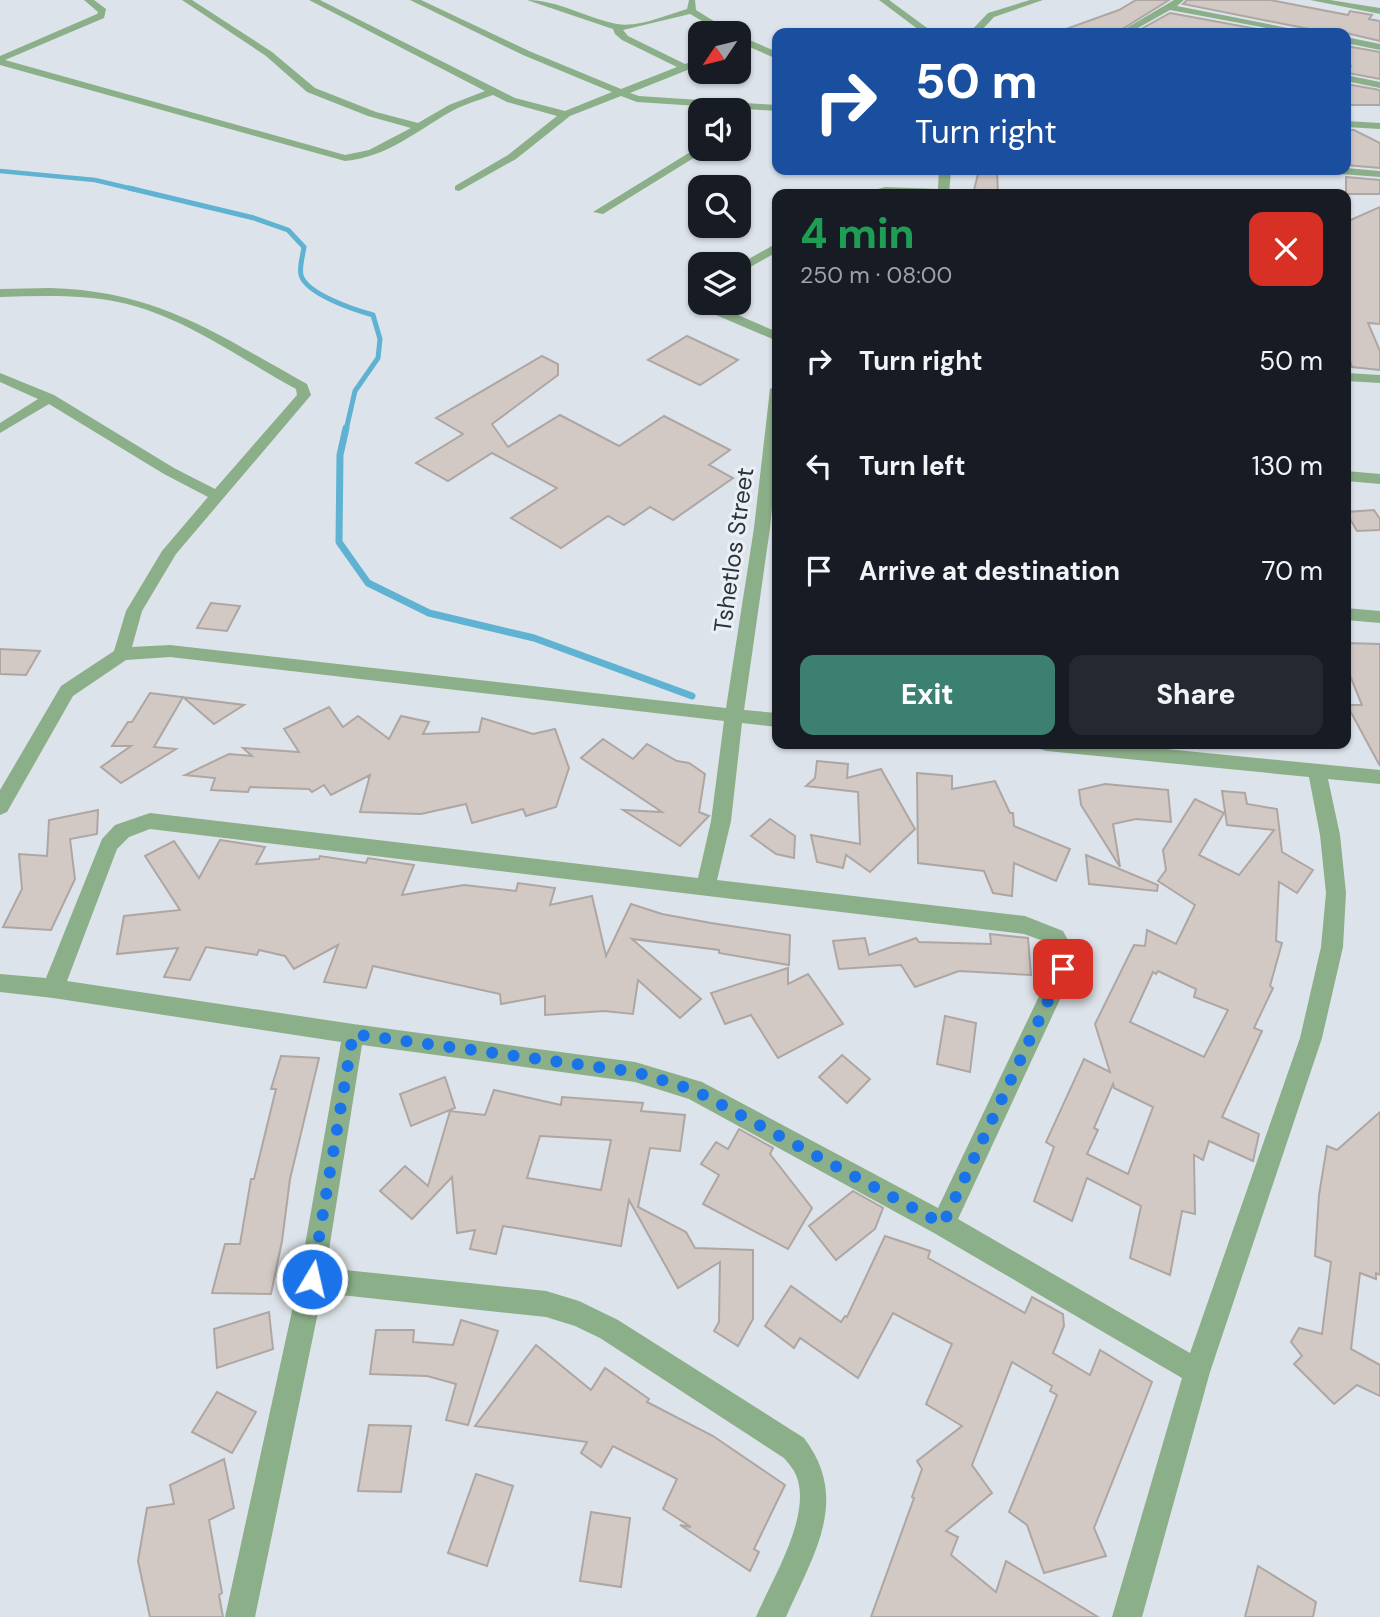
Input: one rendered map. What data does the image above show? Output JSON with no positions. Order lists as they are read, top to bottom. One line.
{"streets":{"street":["Tshetlos Street"]},"north":"bottom left","page":{"turn":["50 m","Turn right"],"heading":["4 min","250 m · 08:00"],"list":[{"name":"Turn right","value":"50 m"},{"name":"Turn left","value":"130 m"},{"name":"Arrive at destination","value":"70 m"}],"buttons":["Exit","Share"]}}
